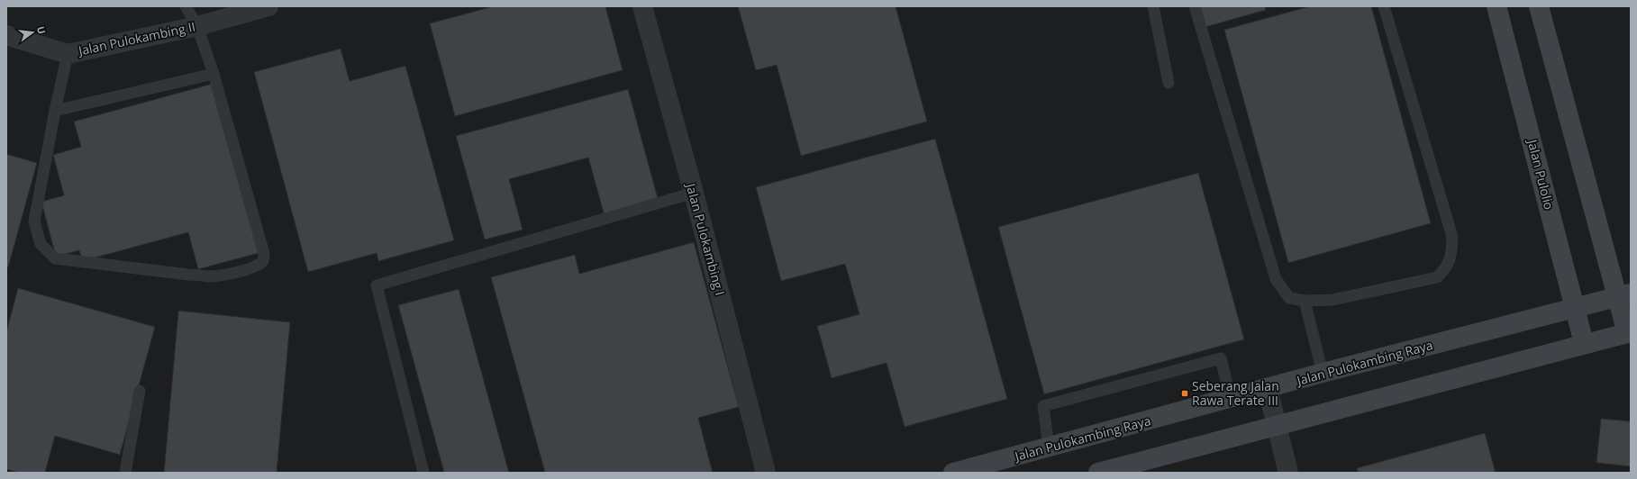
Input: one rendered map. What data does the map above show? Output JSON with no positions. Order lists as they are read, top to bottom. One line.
{"streets":{"street":["Jalan Pulokambing II","Jalan Pulolio","Jalan Pulokambing I","Jalan Pulokambing Raya"]},"crossings":[["Jalan Pulolio","Jalan Pulokambing Raya"]],"places":{"transit":["Seberang Jalan Rawa Terate III"]},"north":"right"}
